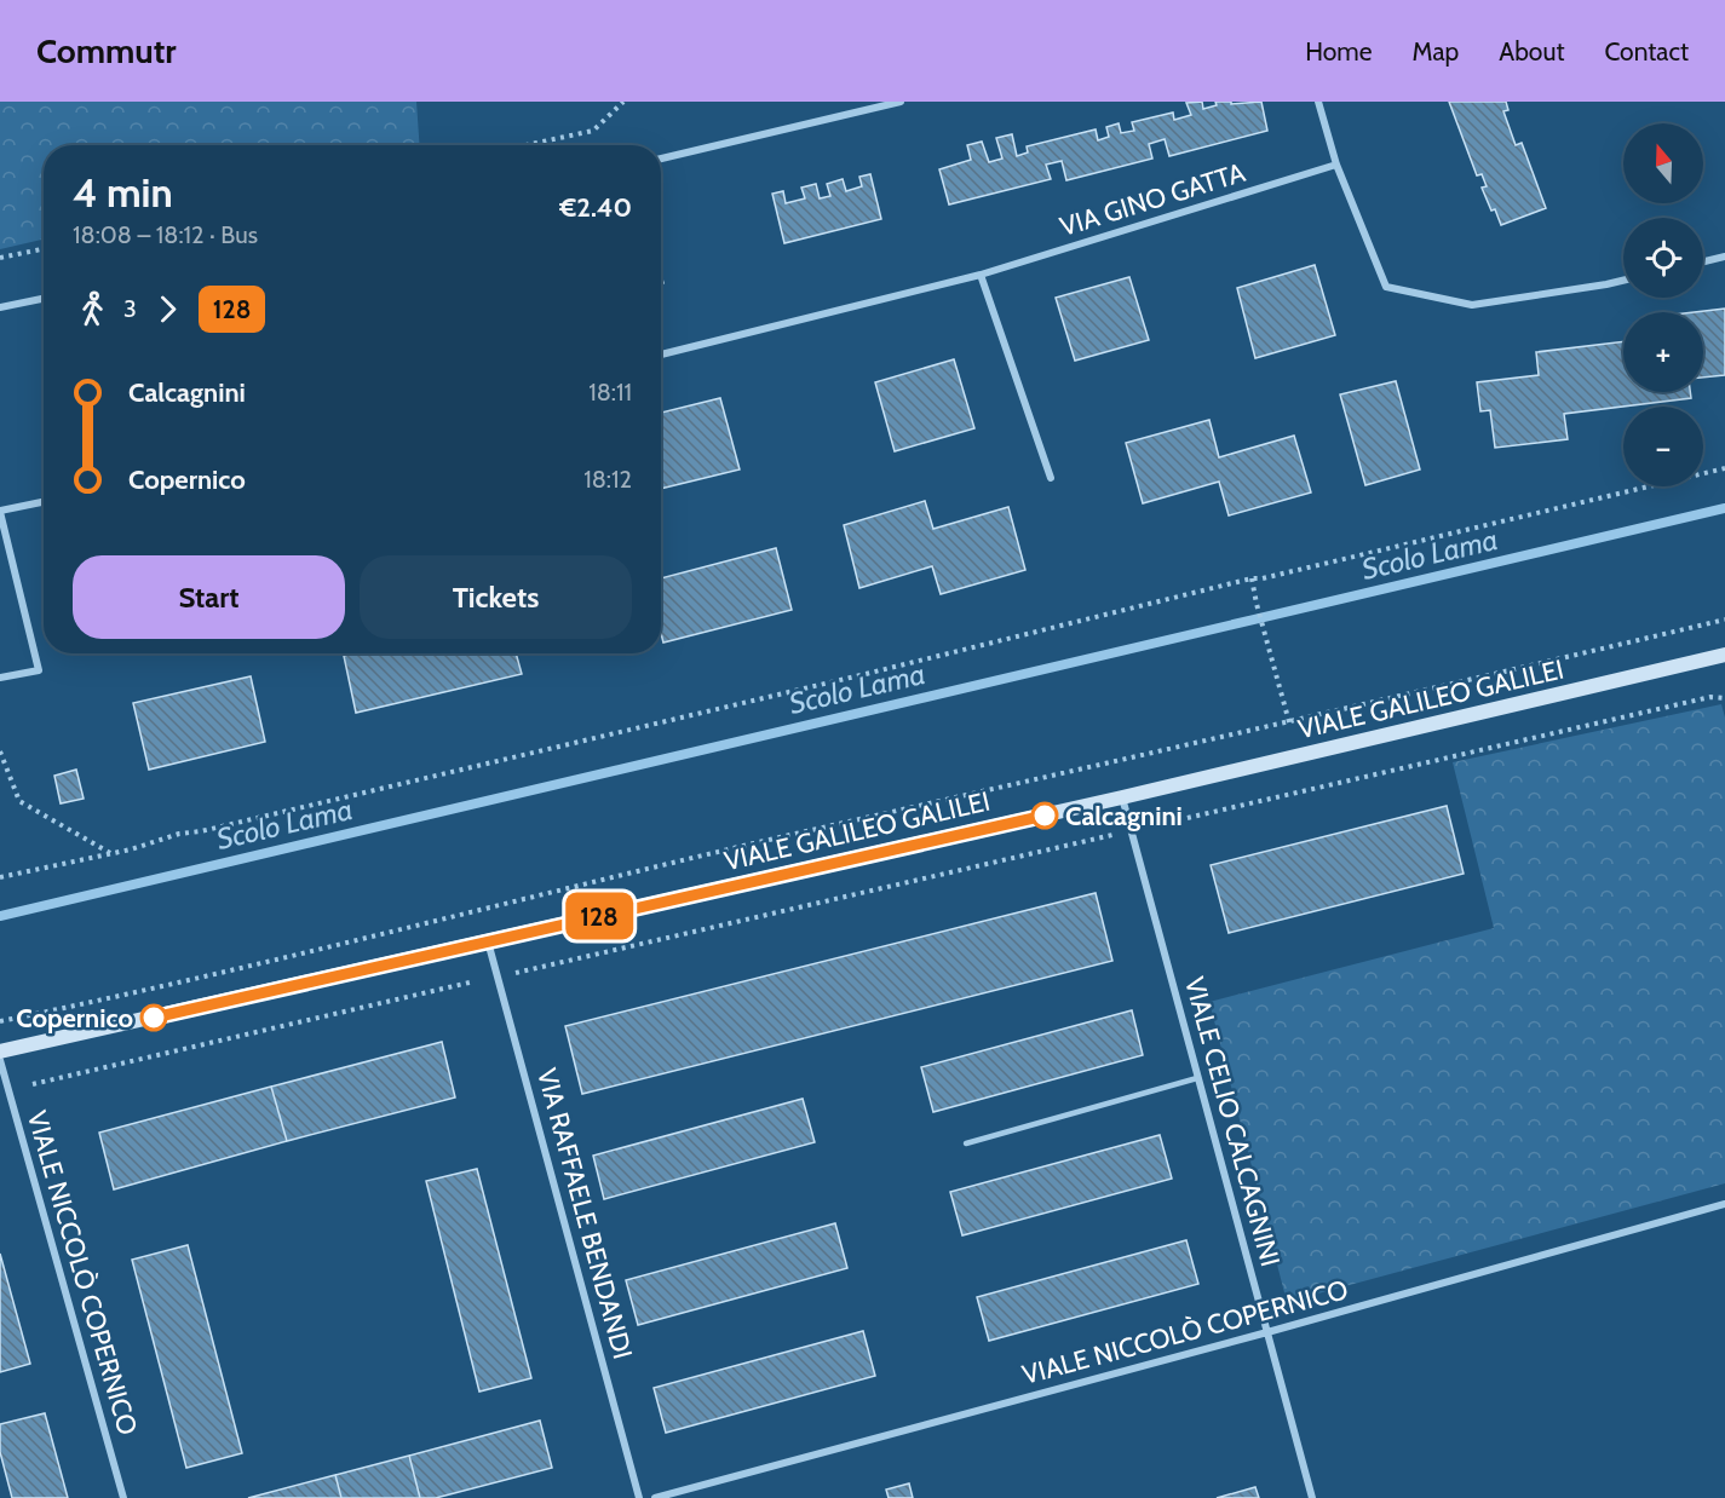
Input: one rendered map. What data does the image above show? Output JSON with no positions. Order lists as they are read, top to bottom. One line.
{"streets":{"street":["VIA GINO GATTA","VIALE GALILEO GALILEI","VIALE CELIO CALCAGNINI","VIA RAFFAELE BENDANDI","VIALE NICCOLÒ COPERNICO"]},"crossings":[["VIALE GALILEO GALILEI","VIALE CELIO CALCAGNINI"],["VIALE GALILEO GALILEI","VIA RAFFAELE BENDANDI"],["VIALE CELIO CALCAGNINI","VIALE NICCOLÒ COPERNICO"]],"water":["Scolo Lama"],"places":["Calcagnini","Copernico"],"lines":["bus line 128"],"north":"top","page":{"header":"Commutr","nav":["Home","Map","About","Contact"],"on_map":"128","map_buttons":["+","−"],"heading":["4 min","18:08 – 18:12 · Bus","€2.40"],"legs":["3","128"],"list":[{"name":"Calcagnini","value":"18:11"},{"name":"Copernico","value":"18:12"}],"buttons":["Start","Tickets"]}}
